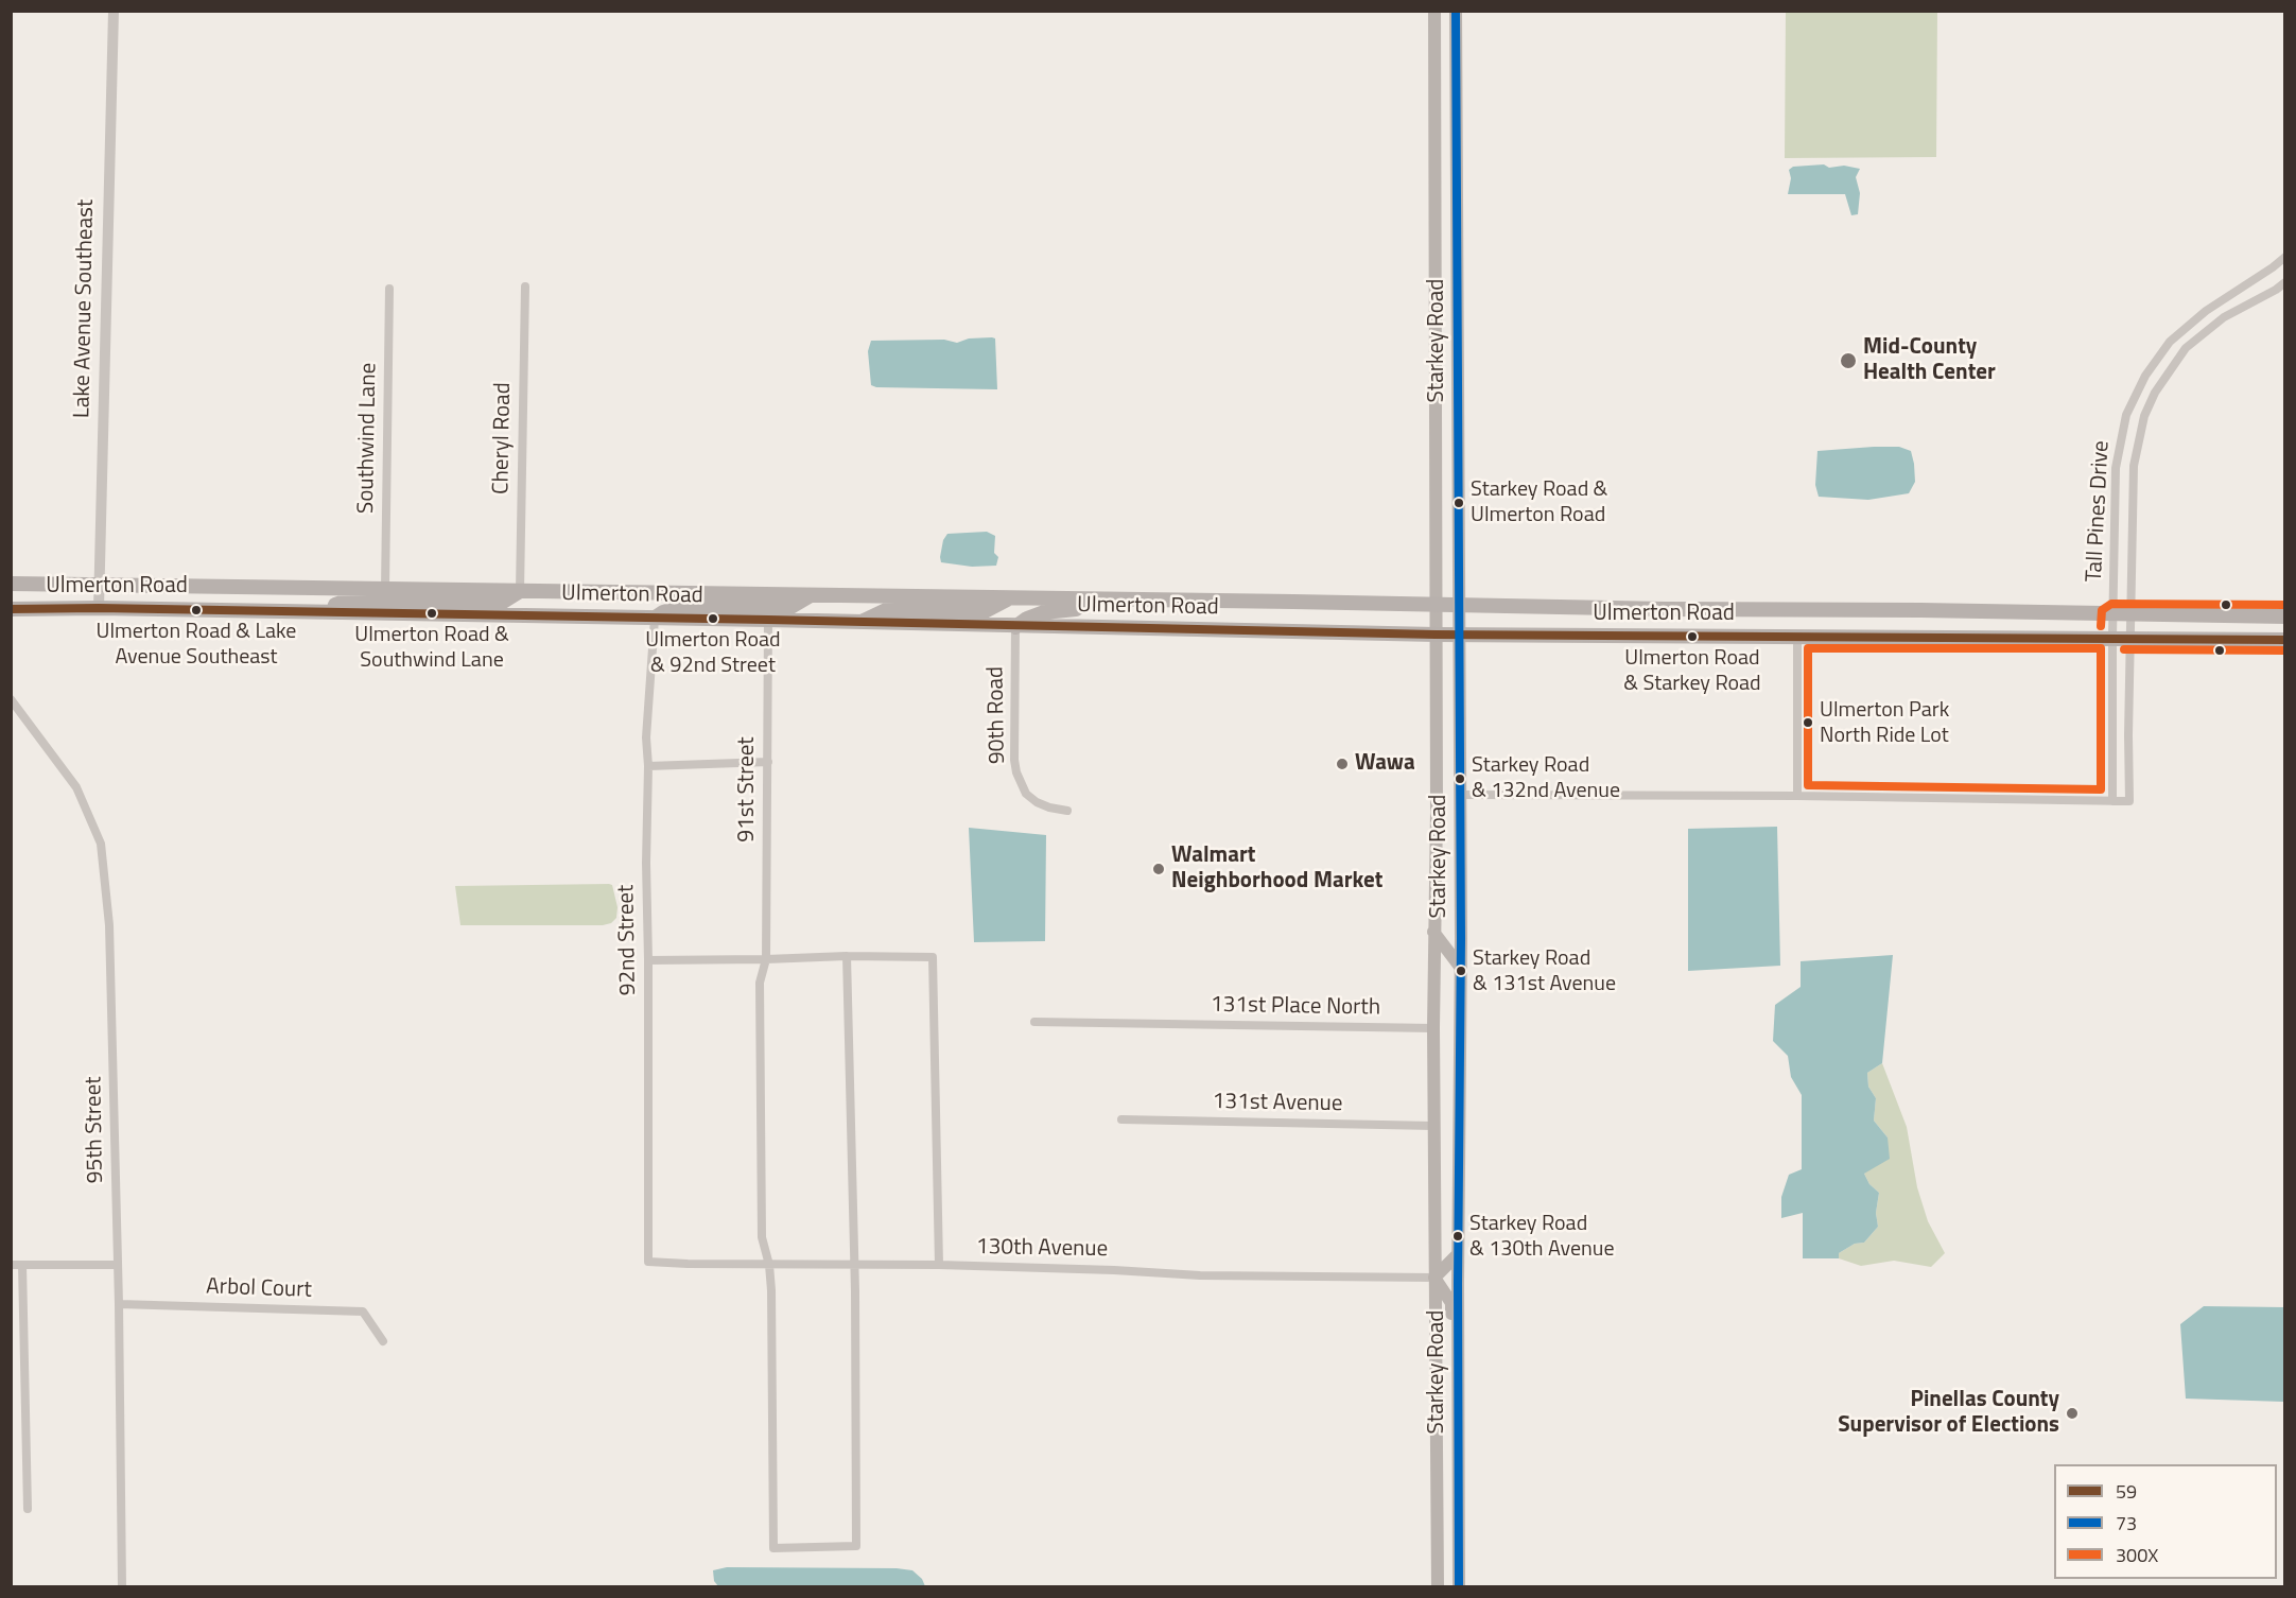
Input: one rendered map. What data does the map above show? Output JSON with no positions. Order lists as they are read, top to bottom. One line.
{"streets":{"main road":["Starkey Road","Ulmerton Road"],"street":["Lake Avenue Southeast","Southwind Lane","Cheryl Road","Tall Pines Drive","90th Road","91st Street","92nd Street","131st Place North","131st Avenue","95th Street","130th Avenue","Arbol Court"]},"crossings":[["Lake Avenue Southeast","Ulmerton Road"],["Starkey Road","Ulmerton Road"],["Starkey Road","131st Place North"],["Starkey Road","131st Avenue"],["Starkey Road","130th Avenue"],["Southwind Lane","Ulmerton Road"],["Cheryl Road","Ulmerton Road"],["Tall Pines Drive","Ulmerton Road"],["Ulmerton Road","90th Road"],["Ulmerton Road","91st Street"],["Ulmerton Road","92nd Street"],["91st Street","130th Avenue"],["92nd Street","130th Avenue"],["95th Street","Arbol Court"]],"places":["Mid-County Health Center","Starkey Road & Ulmerton Road","Ulmerton Road & Lake Avenue Southeast","Ulmerton Road & Southwind Lane","Ulmerton Road & 92nd Street","Ulmerton Road & Starkey Road","Ulmerton Park North Ride Lot","Wawa","Starkey Road & 132nd Avenue","Walmart Neighborhood Market","Starkey Road & 131st Avenue","Starkey Road & 130th Avenue","Pinellas County Supervisor of Elections"],"lines":["transit line 73","transit line 300X","transit line 59"],"legend":["59","73","300X"]}
